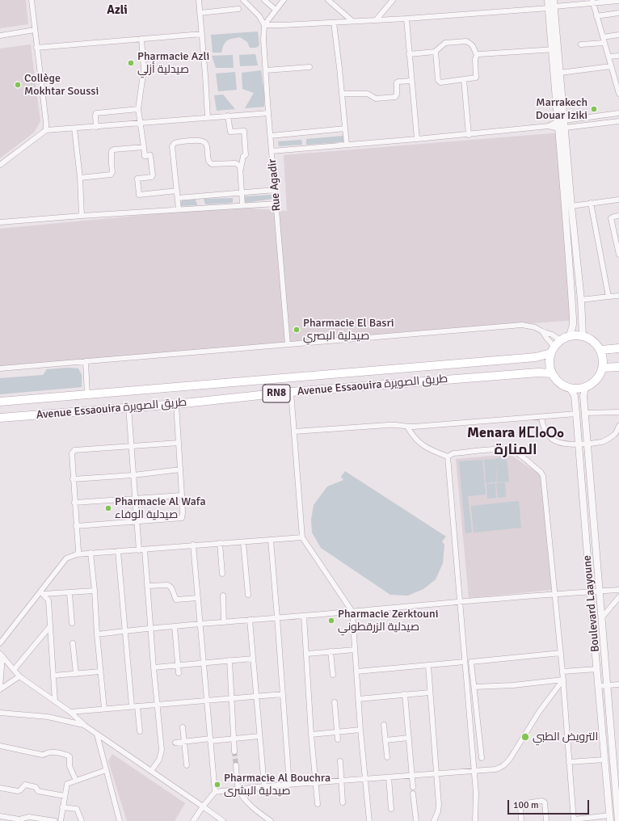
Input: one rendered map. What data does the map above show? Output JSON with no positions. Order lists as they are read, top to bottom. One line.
{"streets":{"main road":["Avenue Essaouira طريق الصويرة","RN8"],"street":["Rue Agadir","Boulevard Laayoune"]},"crossings":[["Avenue Essaouira طريق الصويرة","Boulevard Laayoune"]],"districts":["Azli","Menara ⵍⵎⵏⴰⵔⴰ المنارة"],"places":["Pharmacie Azli صيدلية أزلي","Collège Mokhtar Soussi","Marrakech Douar Iziki","Pharmacie El Basri صيدلية البصري","Pharmacie Al Wafa صيدلية الوفاء","Pharmacie Zerktouni صيدلية الزرقطوني","الترويض الطبي","Pharmacie Al Bouchra صيدلية البشرى"],"scale_bar":"100 m"}
